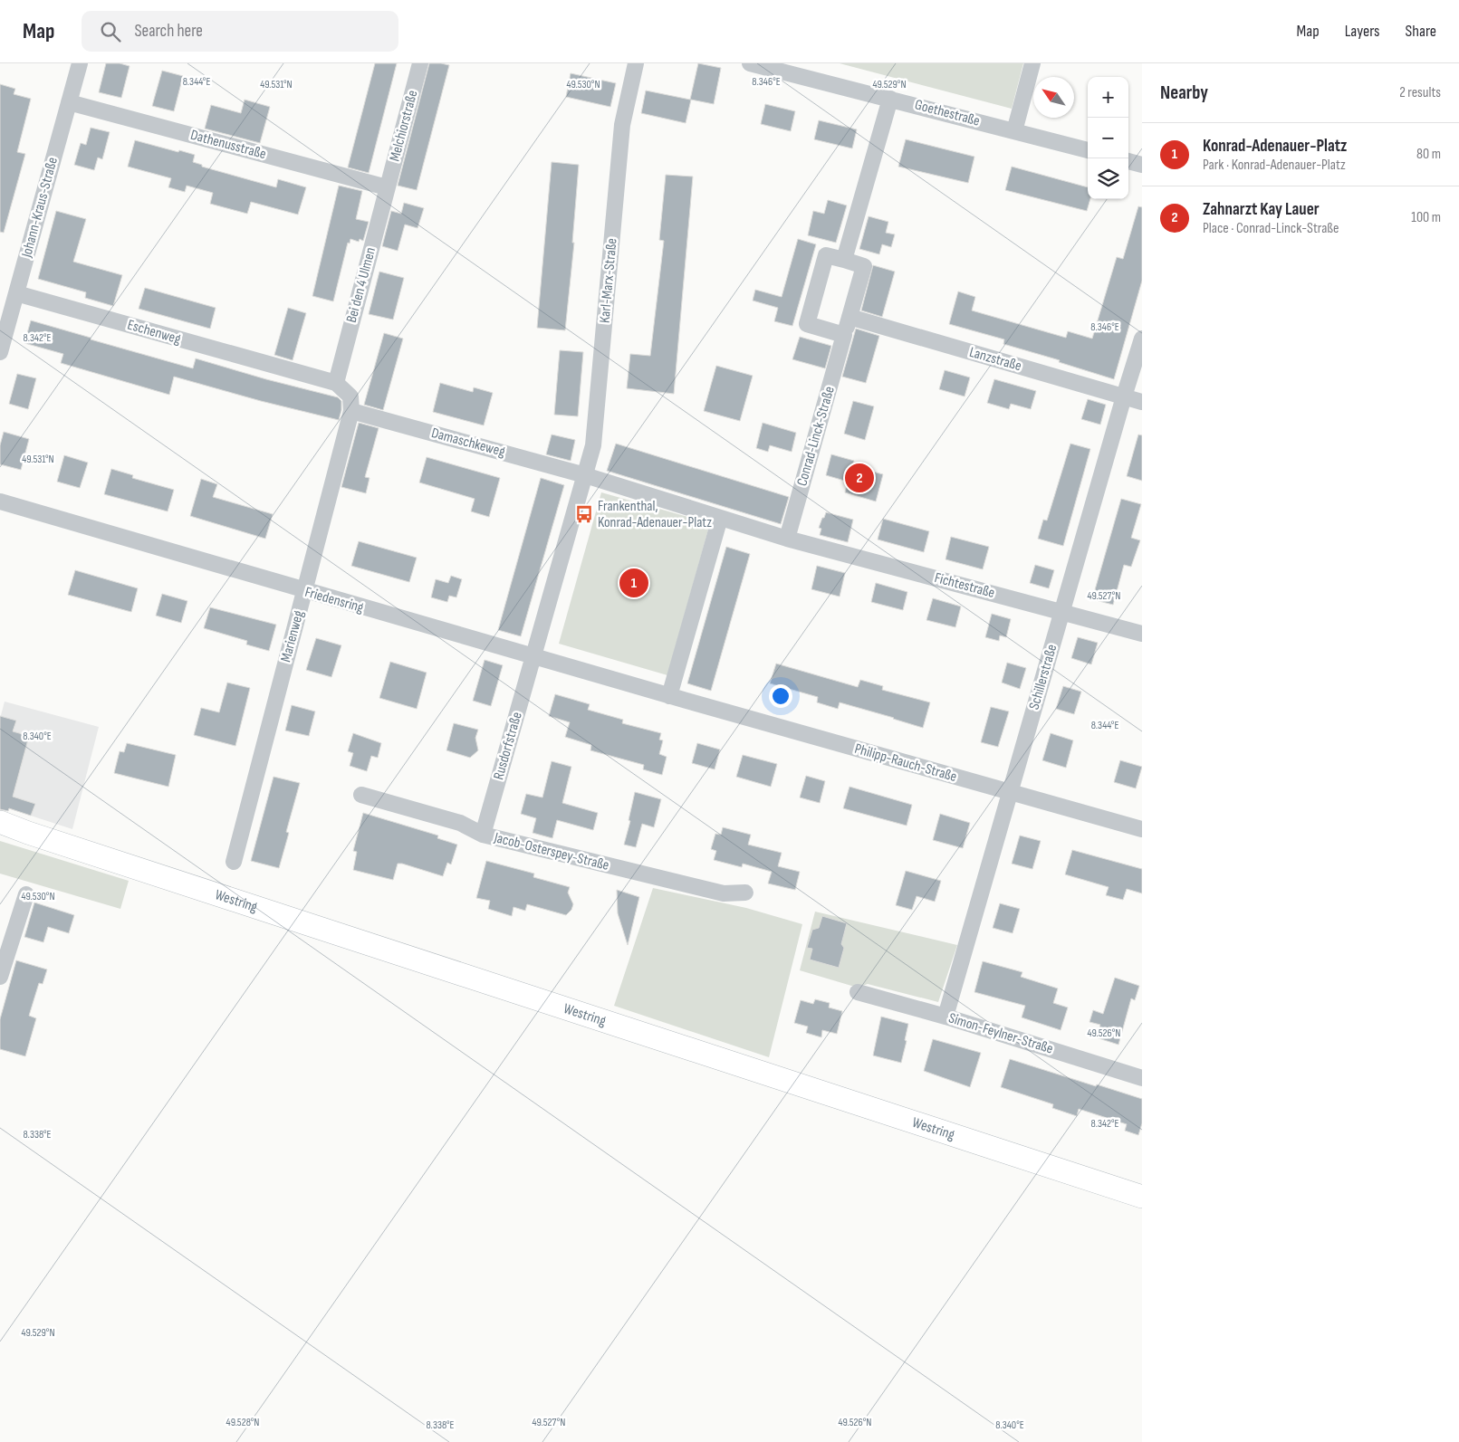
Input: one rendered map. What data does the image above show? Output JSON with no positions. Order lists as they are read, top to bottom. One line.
{"streets":{"main road":["Westring"],"street":["Goethestraße","Melchiorstraße","Dathenusstraße","Johann-Kraus-Straße","Karl-Marx-Straße","Bei den 4 Ulmen","Eschenweg","Lanzstraße","Conrad-Linck-Straße","Damaschkeweg","Fichtestraße","Friedensring","Marienweg","Schillerstraße","Rusdorfstraße","Philipp-Rauch-Straße","Jacob-Osterspey-Straße","Simon-Feylner-Straße"]},"crossings":[["Melchiorstraße","Dathenusstraße"],["Melchiorstraße","Bei den 4 Ulmen"],["Dathenusstraße","Johann-Kraus-Straße"],["Dathenusstraße","Bei den 4 Ulmen"],["Johann-Kraus-Straße","Eschenweg"],["Karl-Marx-Straße","Damaschkeweg"],["Karl-Marx-Straße","Friedensring"],["Karl-Marx-Straße","Rusdorfstraße"],["Bei den 4 Ulmen","Eschenweg"],["Lanzstraße","Conrad-Linck-Straße"],["Lanzstraße","Schillerstraße"],["Conrad-Linck-Straße","Fichtestraße"],["Damaschkeweg","Fichtestraße"],["Damaschkeweg","Marienweg"],["Fichtestraße","Schillerstraße"],["Friedensring","Marienweg"],["Friedensring","Rusdorfstraße"],["Friedensring","Philipp-Rauch-Straße"],["Schillerstraße","Philipp-Rauch-Straße"],["Schillerstraße","Simon-Feylner-Straße"],["Rusdorfstraße","Jacob-Osterspey-Straße"]],"places":{"bus stop":["Frankenthal, Konrad-Adenauer-Platz"]},"north":"top left","page":{"header":"Map","search":"Search here","nav":["Map","Layers","Share"],"heading":["Nearby","2 results"],"map_buttons":["+","−"],"list":[{"mark":"1","name":"Konrad-Adenauer-Platz","note":"Park · Konrad-Adenauer-Platz","value":"80 m"},{"mark":"2","name":"Zahnarzt Kay Lauer","note":"Place · Conrad-Linck-Straße","value":"100 m"}],"pins":["2","1"]},"coordinates":["8.346°E","8.344°E","49.531°N","49.530°N","49.529°N","8.342°E","49.527°N","8.340°E","49.526°N","8.338°E","49.528°N"]}
